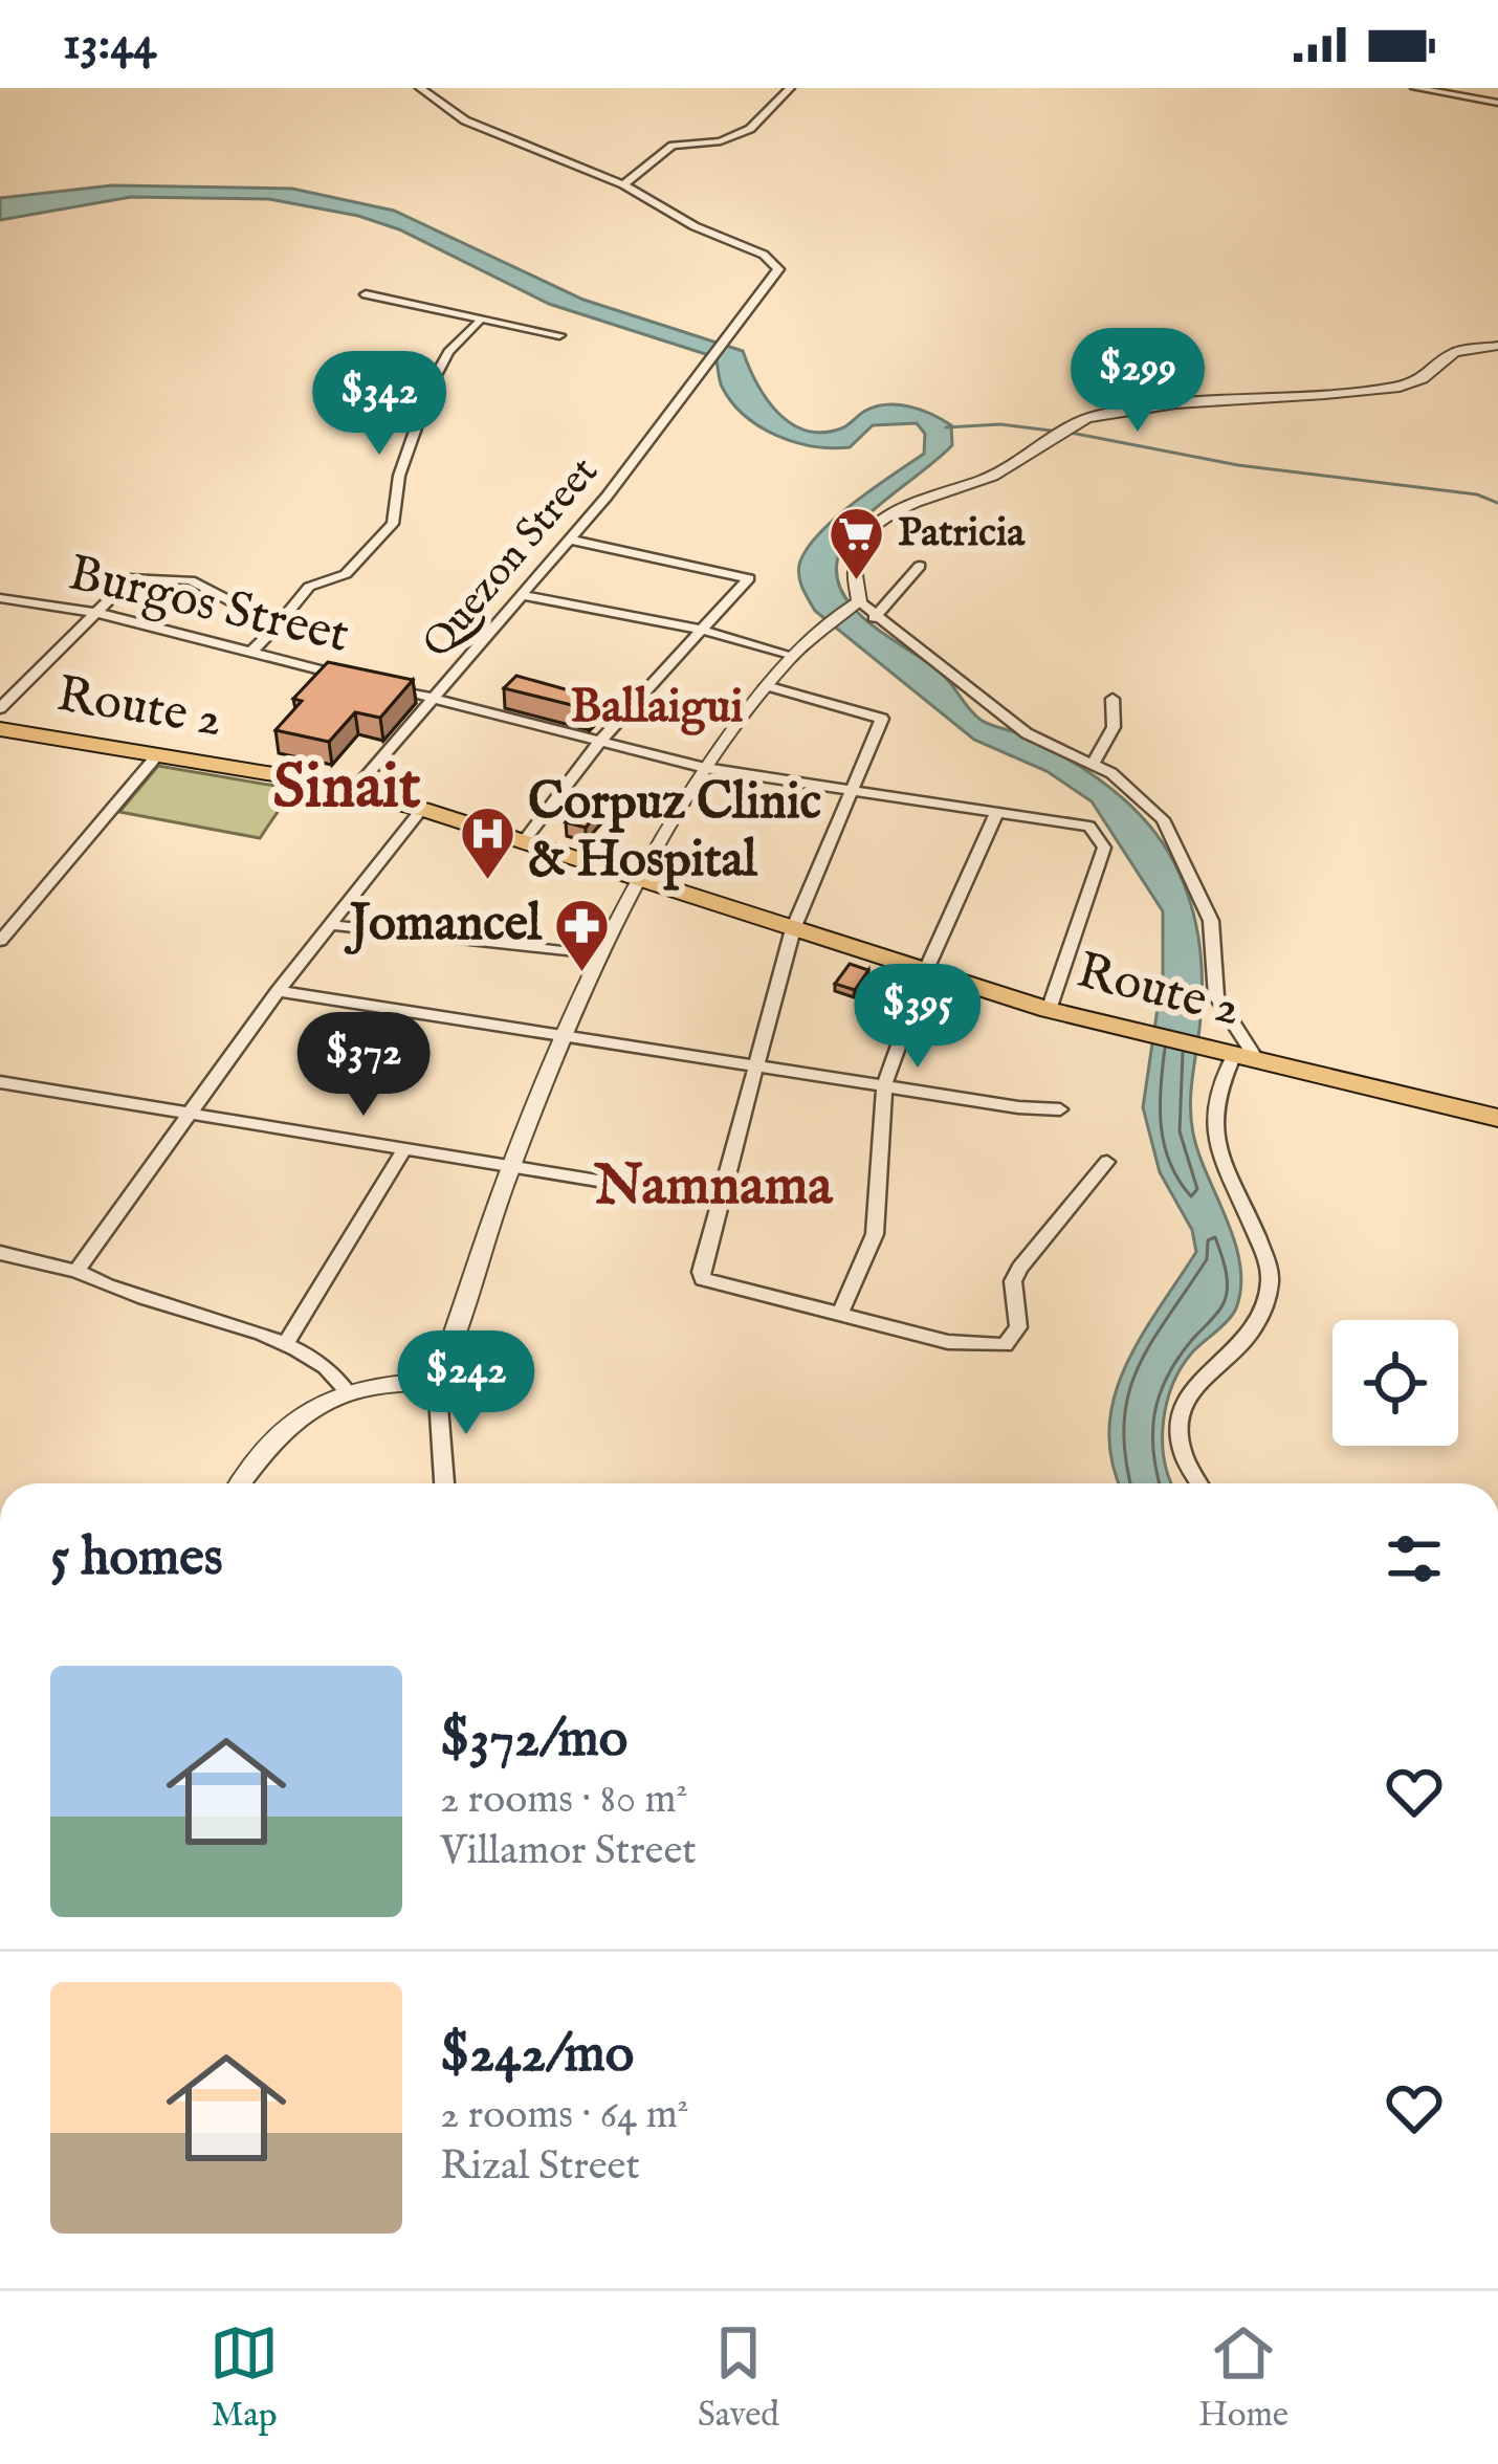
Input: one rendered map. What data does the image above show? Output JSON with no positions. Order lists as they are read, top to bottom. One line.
{"streets":{"highway":["Route 2"],"street":["Quezon Street","Burgos Street"]},"crossings":[["Quezon Street","Burgos Street"],["Quezon Street","Route 2"],["Burgos Street","Route 2"]],"districts":["Ballaigui","Sinait","Namnama"],"places":{"supermarket":["Patricia"],"hospital":["Corpuz Clinic & Hospital"],"pharmacy":["Jomancel"]},"page":{"status":"13:44","price":["$299","$342","$395","$372","$242"],"heading":"5 homes","list":[{"name":"$372/mo","note":"2 rooms · 80 m² · Villamor Street"},{"name":"$242/mo","note":"2 rooms · 64 m² · Rizal Street"}],"tabs":["Map","Saved","Home"]}}
